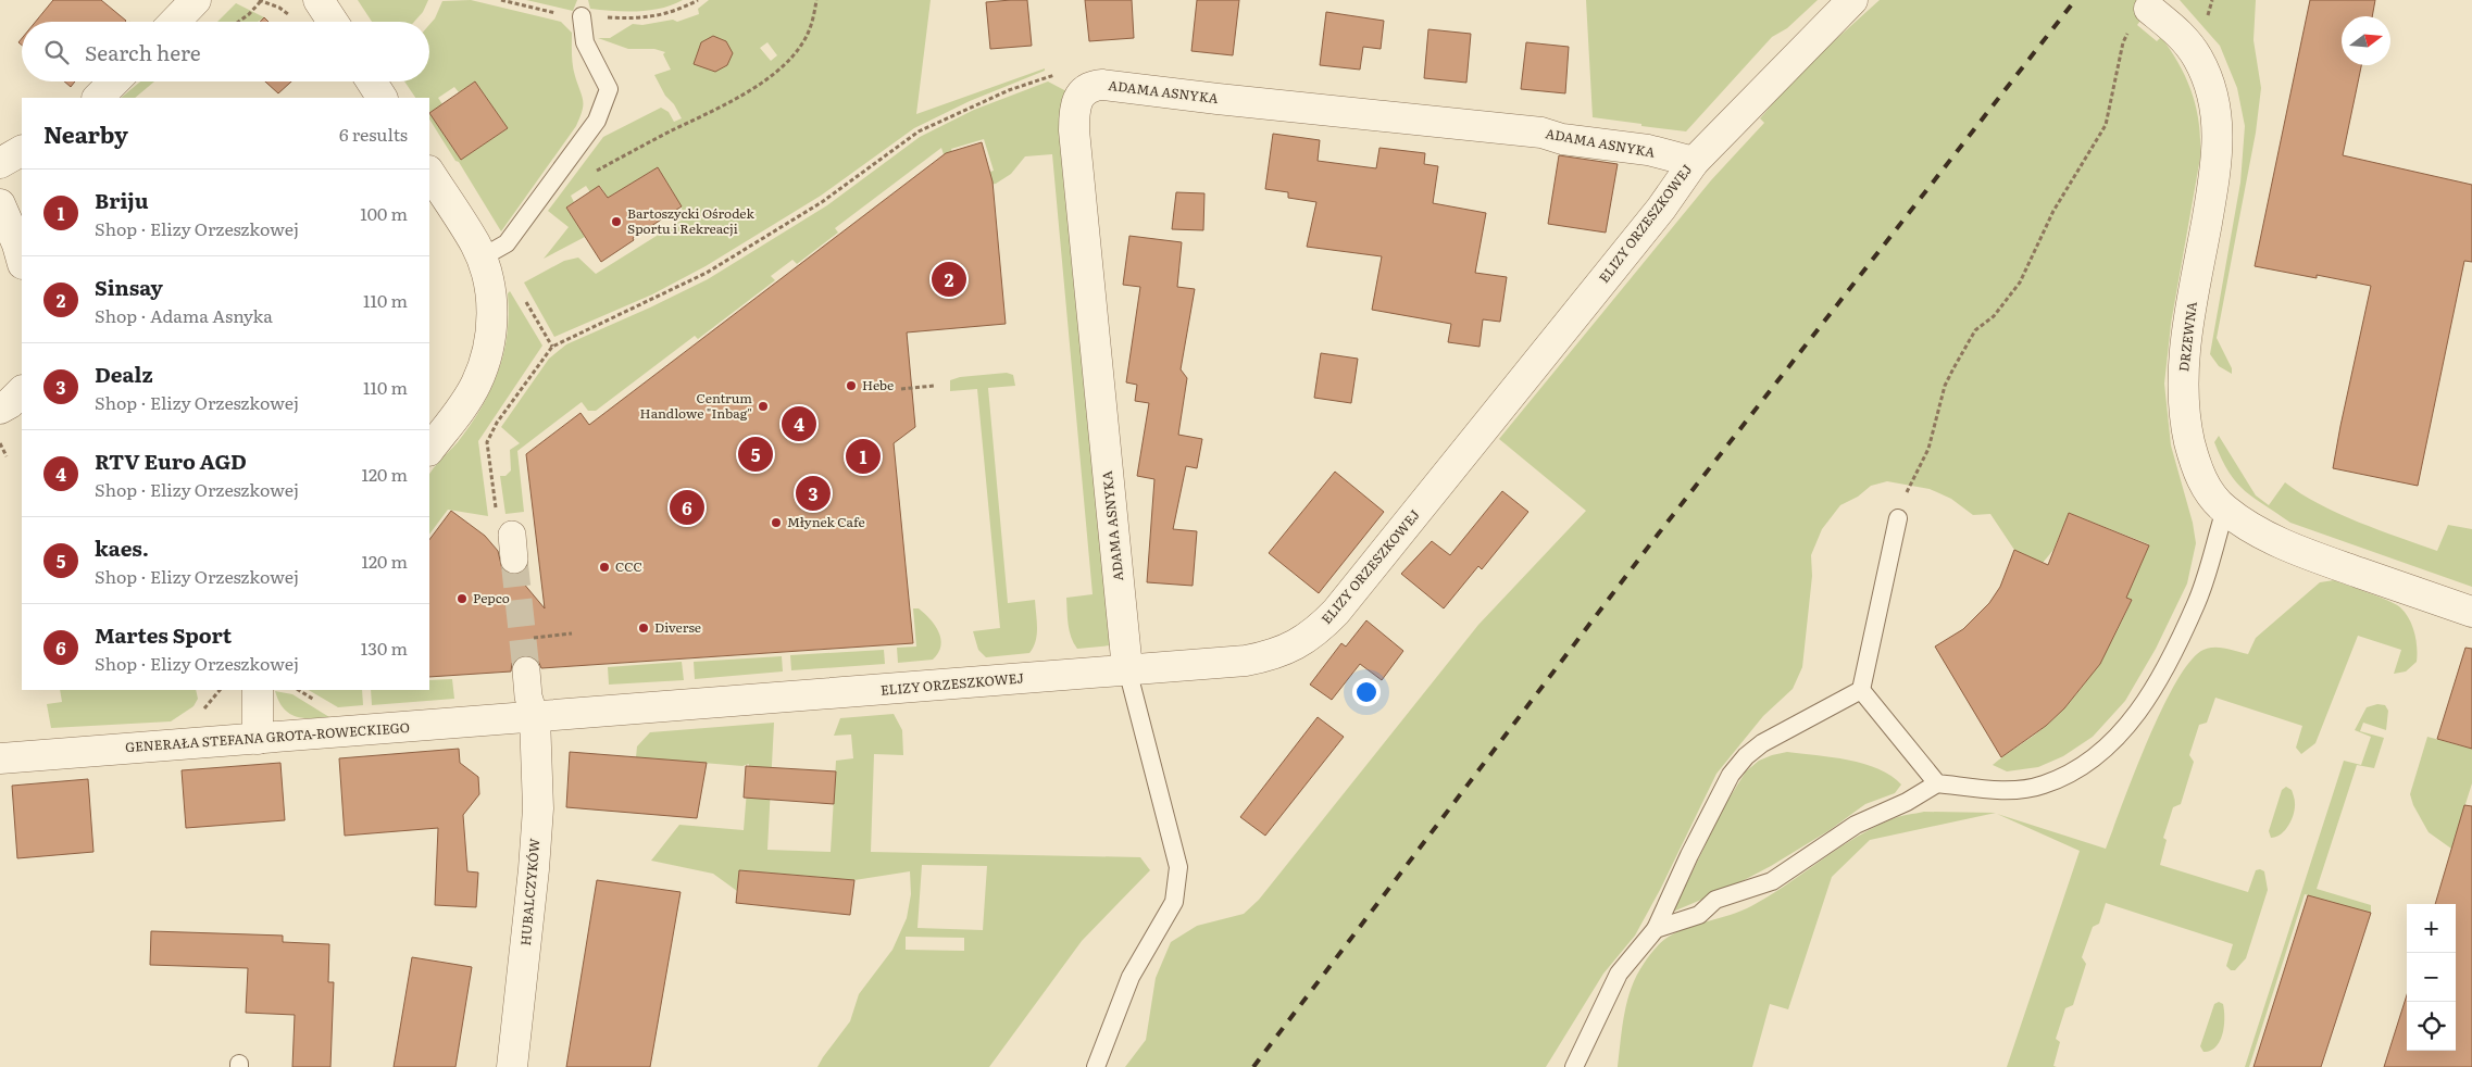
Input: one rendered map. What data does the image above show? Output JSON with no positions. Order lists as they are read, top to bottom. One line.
{"streets":{"street":["ADAMA ASNYKA","ELIZY ORZESZKOWEJ","DRZEWNA","GENERAŁA STEFANA GROTA-ROWECKIEGO","HUBALCZYKÓW"]},"crossings":[["ADAMA ASNYKA","ELIZY ORZESZKOWEJ"],["ELIZY ORZESZKOWEJ","GENERAŁA STEFANA GROTA-ROWECKIEGO"],["ELIZY ORZESZKOWEJ","HUBALCZYKÓW"],["GENERAŁA STEFANA GROTA-ROWECKIEGO","HUBALCZYKÓW"]],"places":["Bartoszycki Ośrodek Sportu i Rekreacji","Hebe","Centrum Handlowe \"Inbag\"","Młynek Cafe","CCC","Pepco","Diverse"],"north":"right","page":{"search":"Search here","heading":["Nearby","6 results"],"list":[{"mark":"1","name":"Briju","note":"Shop · Elizy Orzeszkowej","value":"100 m"},{"mark":"2","name":"Sinsay","note":"Shop · Adama Asnyka","value":"110 m"},{"mark":"3","name":"Dealz","note":"Shop · Elizy Orzeszkowej","value":"110 m"},{"mark":"4","name":"RTV Euro AGD","note":"Shop · Elizy Orzeszkowej","value":"120 m"},{"mark":"5","name":"kaes.","note":"Shop · Elizy Orzeszkowej","value":"120 m"},{"mark":"6","name":"Martes Sport","note":"Shop · Elizy Orzeszkowej","value":"130 m"}],"pins":["2","4","5","1","3","6"],"map_buttons":["+","−"]}}
